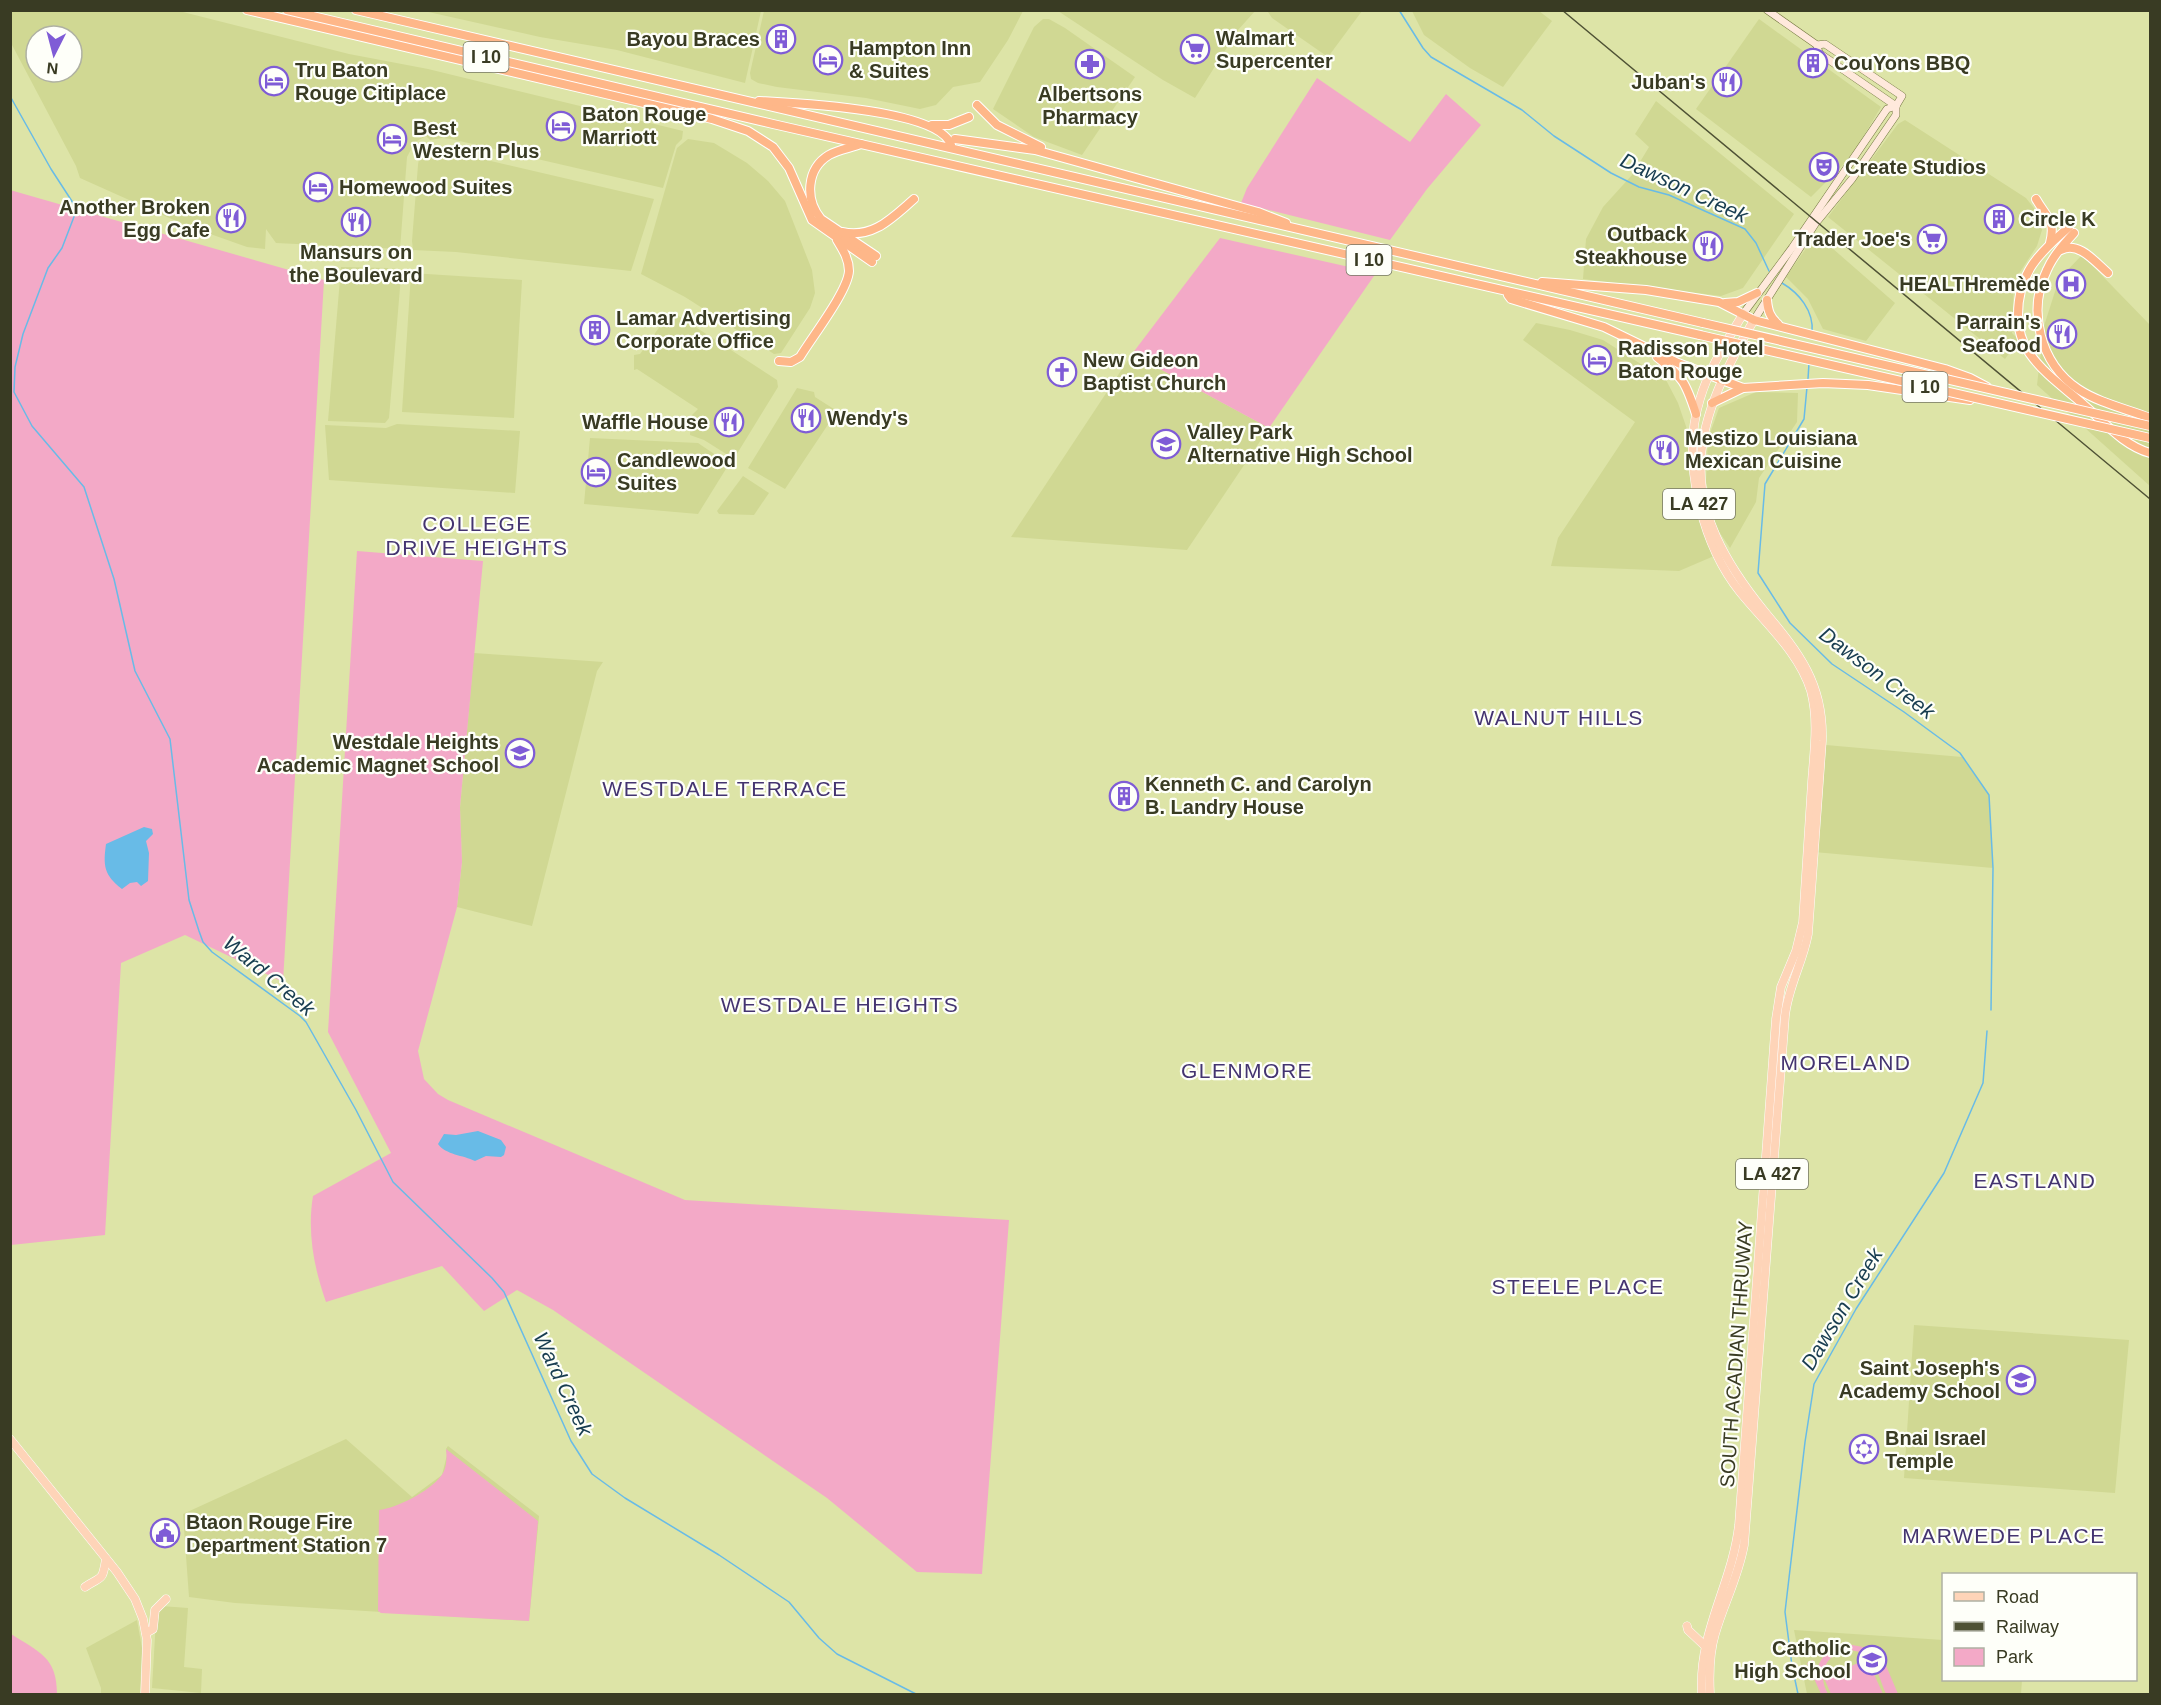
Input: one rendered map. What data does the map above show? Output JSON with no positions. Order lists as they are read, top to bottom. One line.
{"streets":{"highway":["I 10"],"main road":["LA 427","SOUTH ACADIAN THRUWAY"]},"districts":["COLLEGE DRIVE HEIGHTS","WALNUT HILLS","WESTDALE TERRACE","WESTDALE HEIGHTS","MORELAND","GLENMORE","EASTLAND","STEELE PLACE","MARWEDE PLACE"],"water":["Dawson Creek","Ward Creek"],"places":{"building":["Bayou Braces","CouYons BBQ","Circle K","Lamar Advertising Corporate Office","Kenneth C. and Carolyn B. Landry House"],"supermarket":["Walmart Supercenter","Trader Joe's"],"hotel":["Hampton Inn & Suites","Tru Baton Rouge Citiplace","Baton Rouge Marriott","Best Western Plus","Homewood Suites","Radisson Hotel Baton Rouge","Candlewood Suites"],"pharmacy":["Albertsons Pharmacy"],"restaurant":["Juban's","Another Broken Egg Cafe","Mansurs on the Boulevard","Outback Steakhouse","Parrain's Seafood","Wendy's","Waffle House","Mestizo Louisiana Mexican Cuisine"],"theatre":["Create Studios"],"hospital":["HEALTHremède"],"church":["New Gideon Baptist Church"],"school or university":["Valley Park Alternative High School","Westdale Heights Academic Magnet School","Saint Joseph's Academy School","Catholic High School"],"synagogue":["Bnai Israel Temple"],"public building":["Btaon Rouge Fire Department Station 7"]},"legend":["Road","Railway","Park"],"north":"bottom"}
